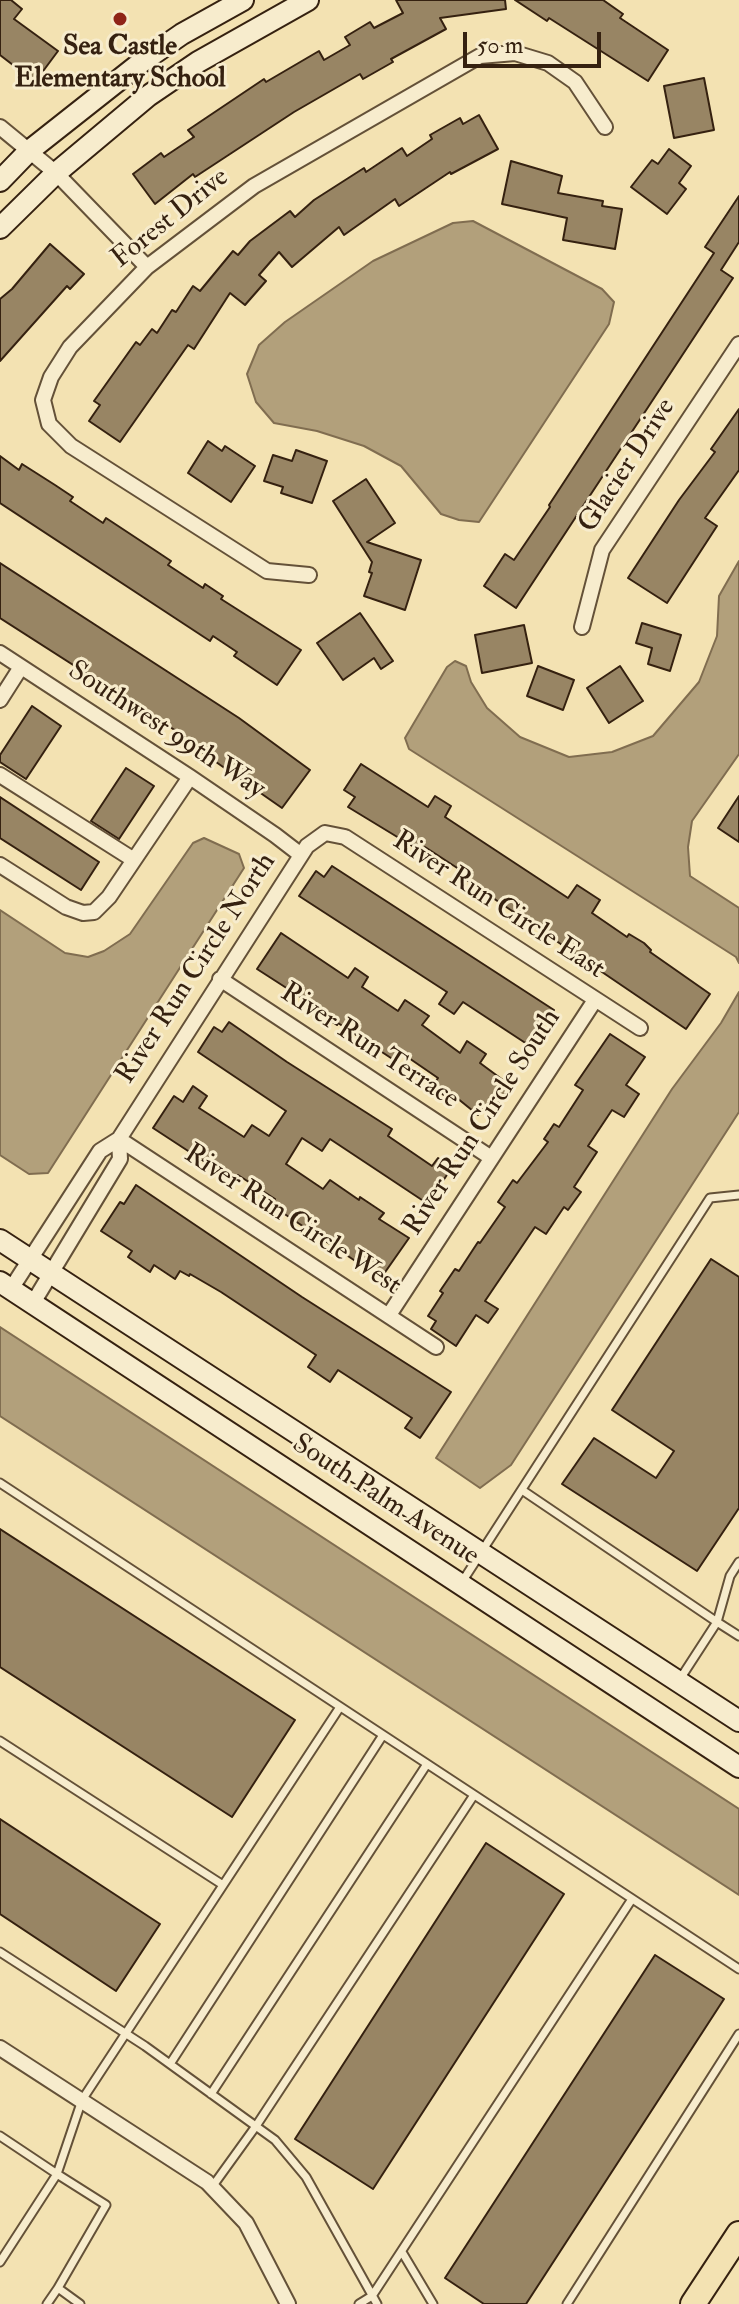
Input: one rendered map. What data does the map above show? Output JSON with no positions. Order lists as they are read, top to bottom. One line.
{"streets":{"main road":["South Palm Avenue"],"street":["Forest Drive","Glacier Drive","Southwest 99th Way","River Run Circle East","River Run Circle North","River Run Terrace","River Run Circle South","River Run Circle West"]},"crossings":[["Southwest 99th Way","River Run Circle North"],["River Run Circle East","River Run Circle North"],["River Run Circle East","River Run Circle South"],["River Run Circle North","River Run Terrace"],["River Run Circle North","River Run Circle West"],["River Run Circle North","South Palm Avenue"],["River Run Terrace","River Run Circle South"],["River Run Circle South","River Run Circle West"]],"places":["Sea Castle Elementary School"],"scale_bar":"50 m"}
